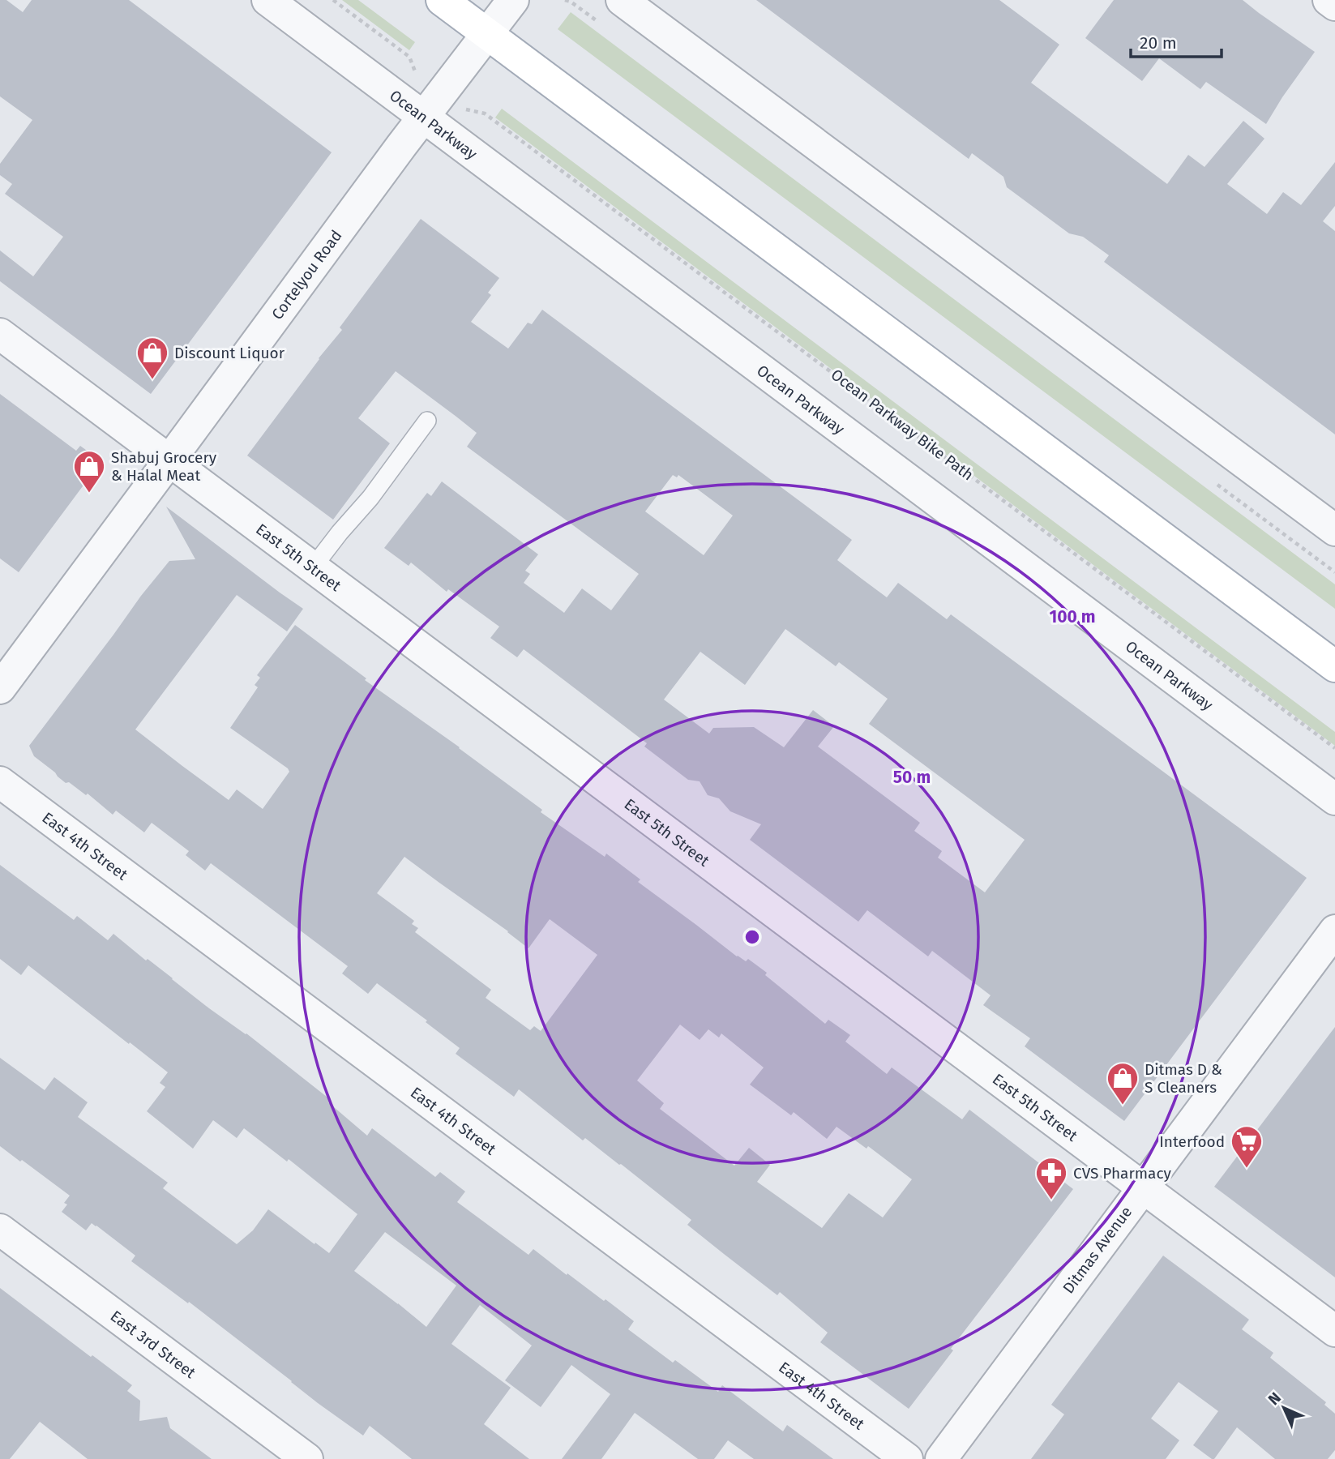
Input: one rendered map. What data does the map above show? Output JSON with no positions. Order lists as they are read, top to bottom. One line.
{"streets":{"street":["Ocean Parkway","Cortelyou Road","East 5th Street","East 4th Street","Ditmas Avenue","East 3rd Street"],"path":["Ocean Parkway Bike Path"]},"crossings":[["Ocean Parkway","Cortelyou Road"],["Cortelyou Road","East 5th Street"],["East 5th Street","Ditmas Avenue"]],"places":{"shop":["Discount Liquor","Shabuj Grocery & Halal Meat","Ditmas D & S Cleaners"],"supermarket":["Interfood"],"pharmacy":["CVS Pharmacy"]},"scale_bar":"20 m","north":"top left","rings":["100 m","50 m"]}
